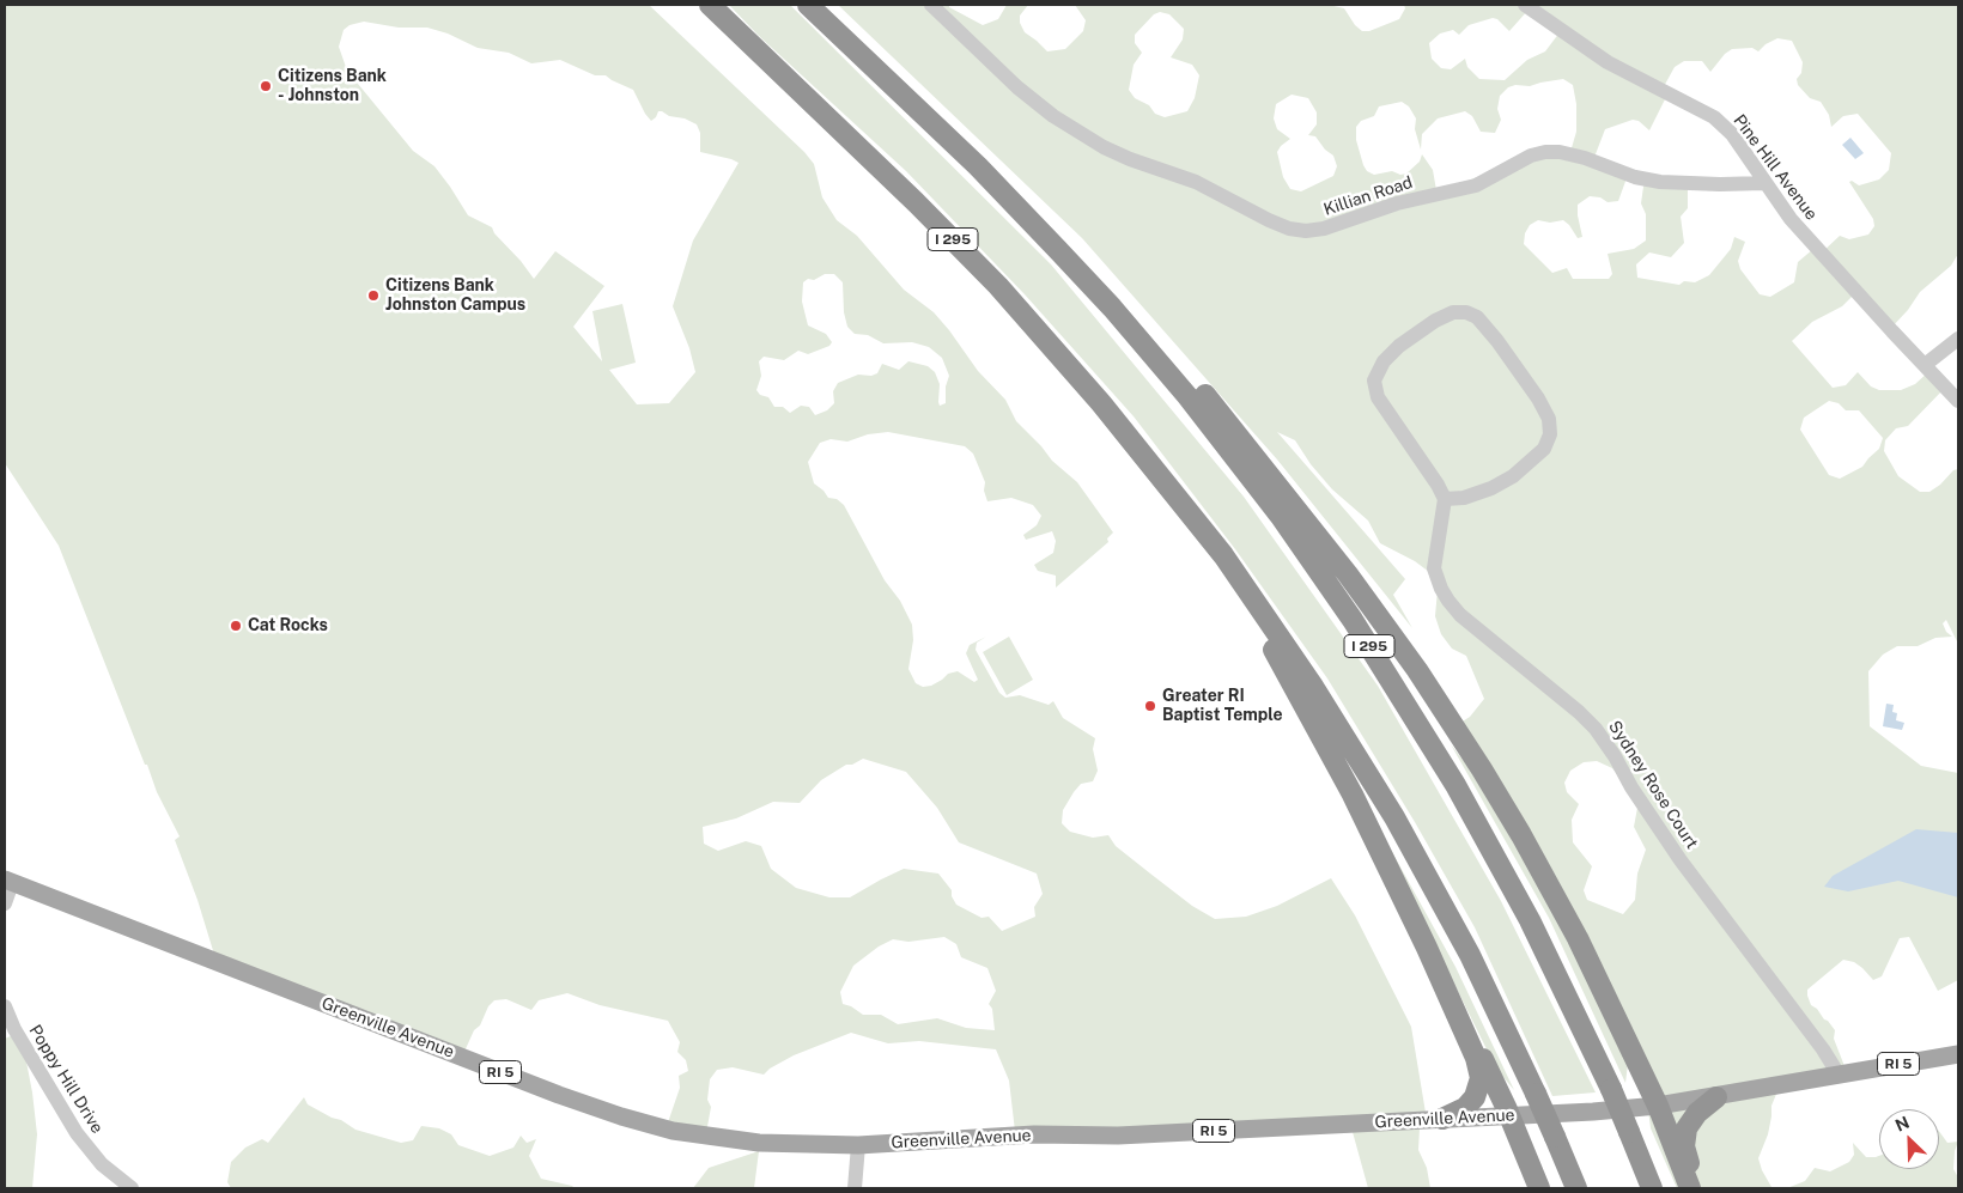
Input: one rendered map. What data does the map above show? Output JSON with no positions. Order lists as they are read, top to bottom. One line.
{"streets":{"highway":["I 295"],"main road":["Greenville Avenue","RI 5"],"street":["Pine Hill Avenue","Killian Road","Sydney Rose Court","Poppy Hill Drive"]},"crossings":[["Pine Hill Avenue","Killian Road"],["Sydney Rose Court","Greenville Avenue"]],"places":["Citizens Bank - Johnston","Citizens Bank Johnston Campus","Cat Rocks","Greater RI Baptist Temple"],"north":"top left"}
